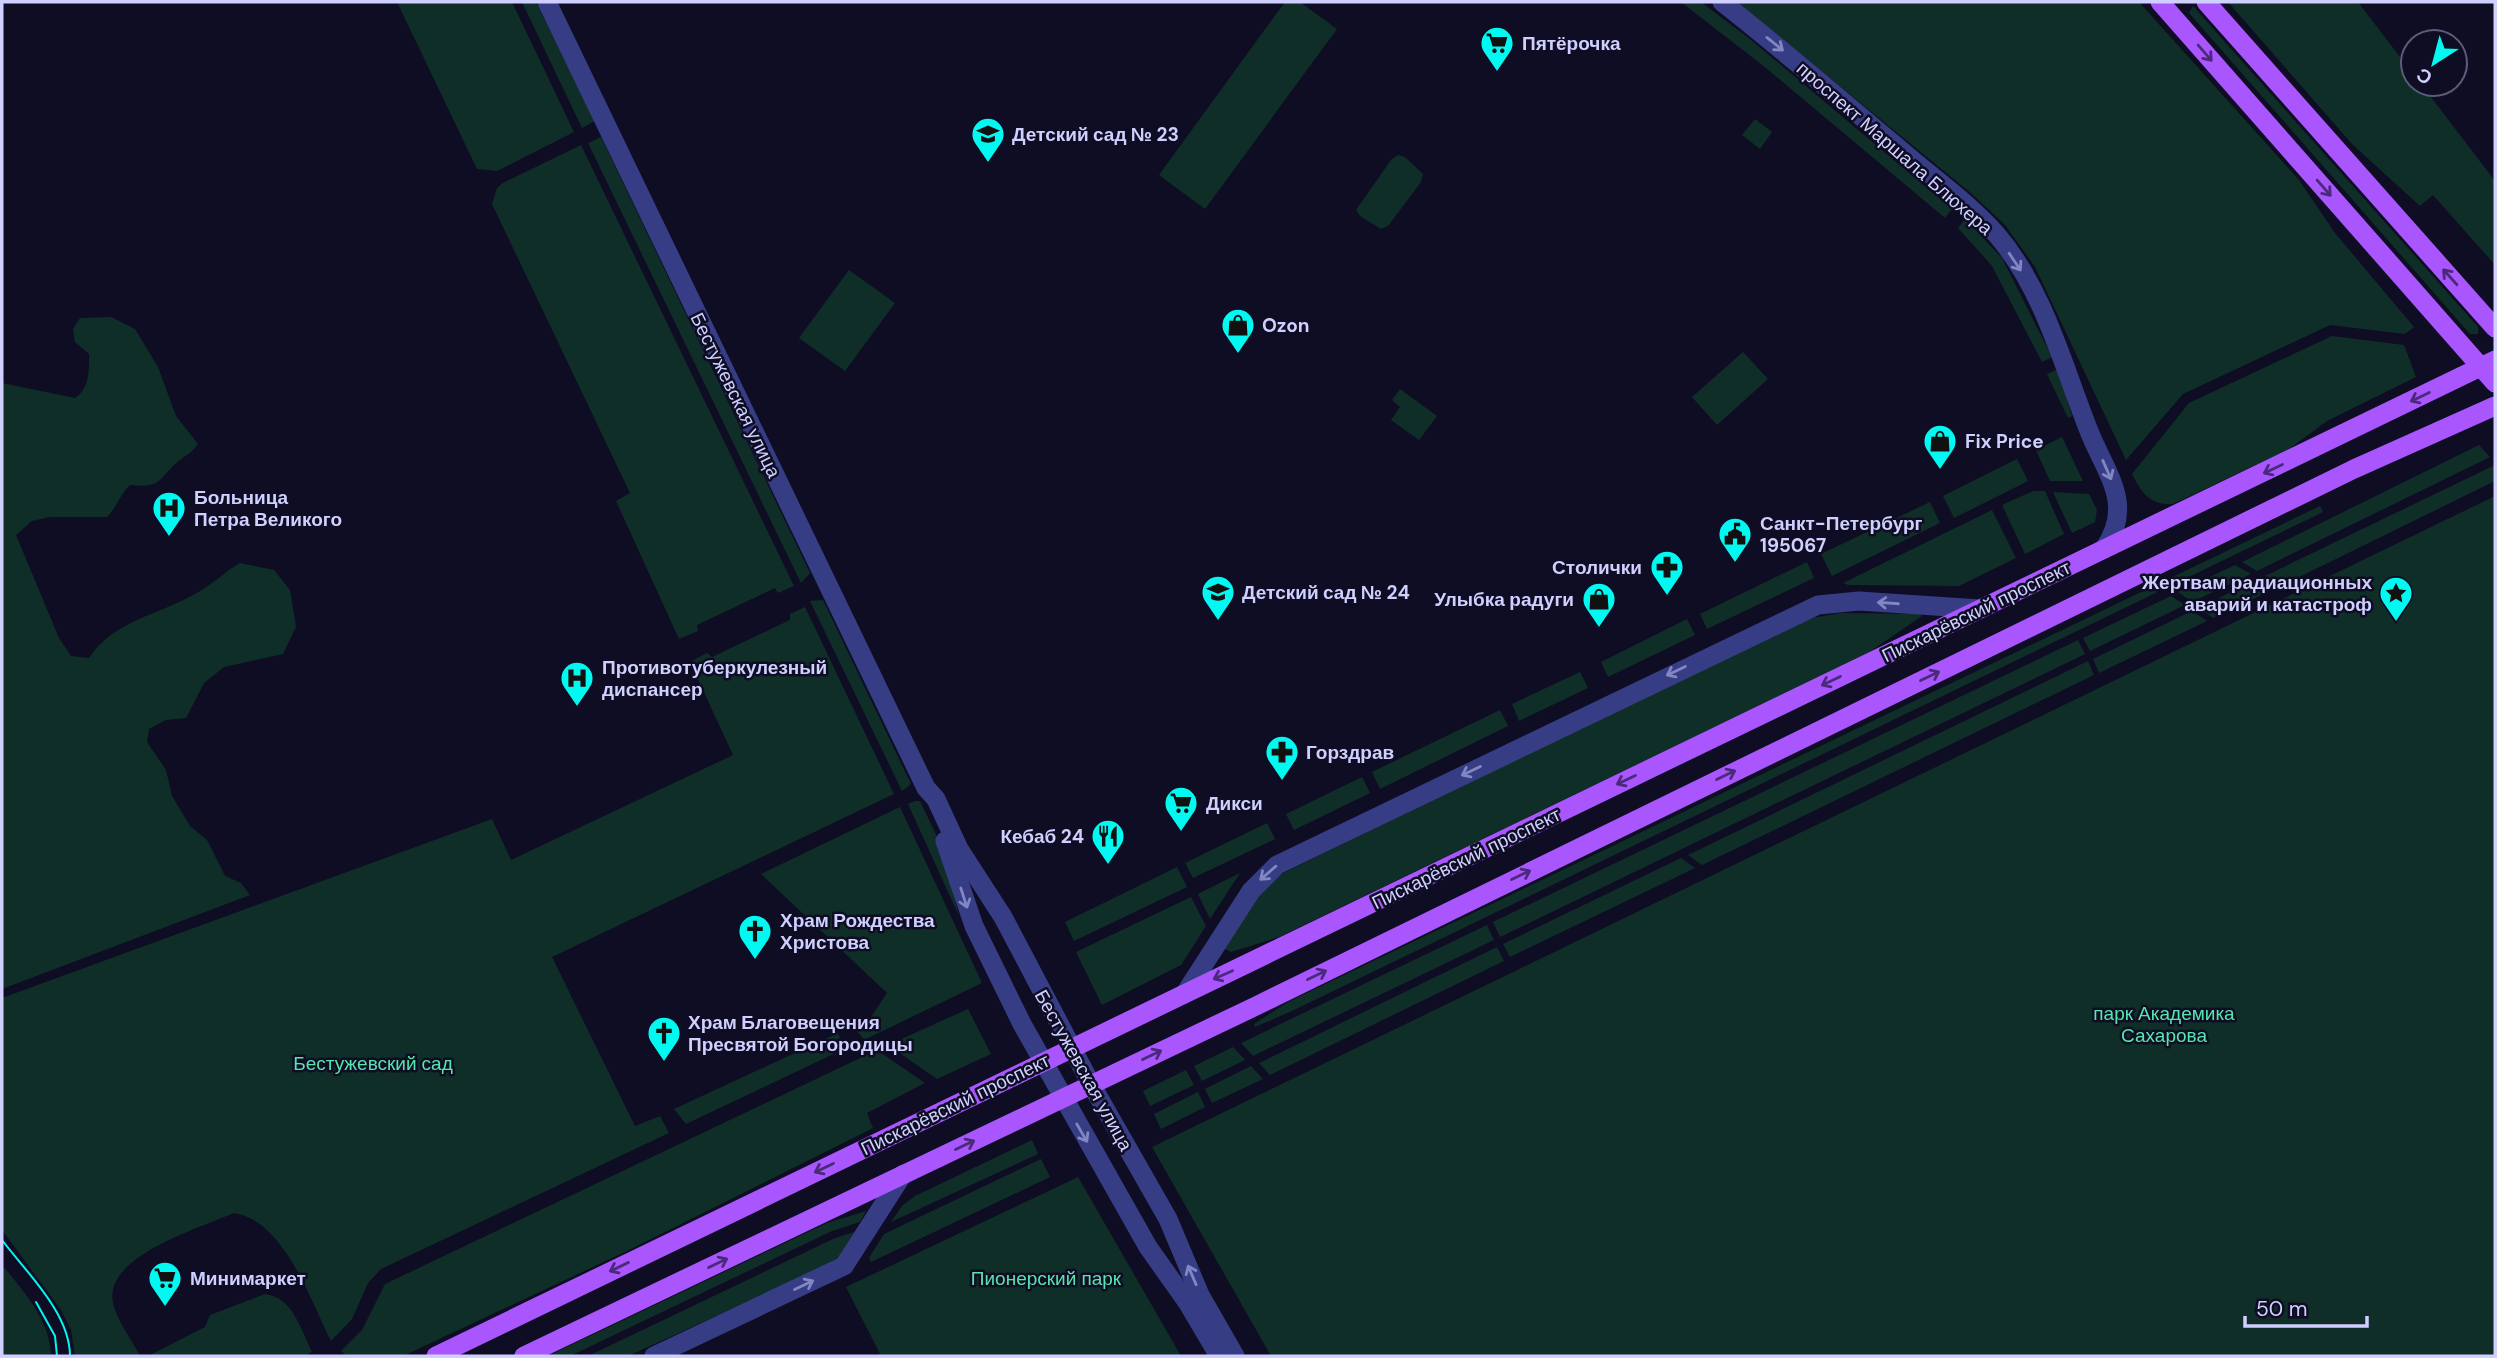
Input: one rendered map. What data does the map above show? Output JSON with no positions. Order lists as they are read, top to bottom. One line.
{"streets":{"main road":["Пискарёвский проспект"],"street":["проспект Маршала Блюхера","Бестужевская улица"]},"crossings":[["проспект Маршала Блюхера","Пискарёвский проспект"],["Бестужевская улица","Пискарёвский проспект"]],"one_way":["проспект Маршала Блюхера"],"parks":["парк Академика Сахарова","Бестужевский сад","Пионерский парк"],"places":{"supermarket":["Пятёрочка","Дикси","Минимаркет"],"school or university":["Детский сад № 23","Детский сад № 24"],"shop":["Ozon","Fix Price","Улыбка радуги"],"hospital":["Больница Петра Великого","Противотуберкулезный диспансер"],"public building":["Санкт-Петербург 195067"],"pharmacy":["Столички","Горздрав"],"place":["Жертвам радиационных аварий и катастроф"],"restaurant":["Кебаб 24"],"church":["Храм Рождества Христова","Храм Благовещения Пресвятой Богородицы"]},"scale_bar":"50 m","north":"bottom left"}
